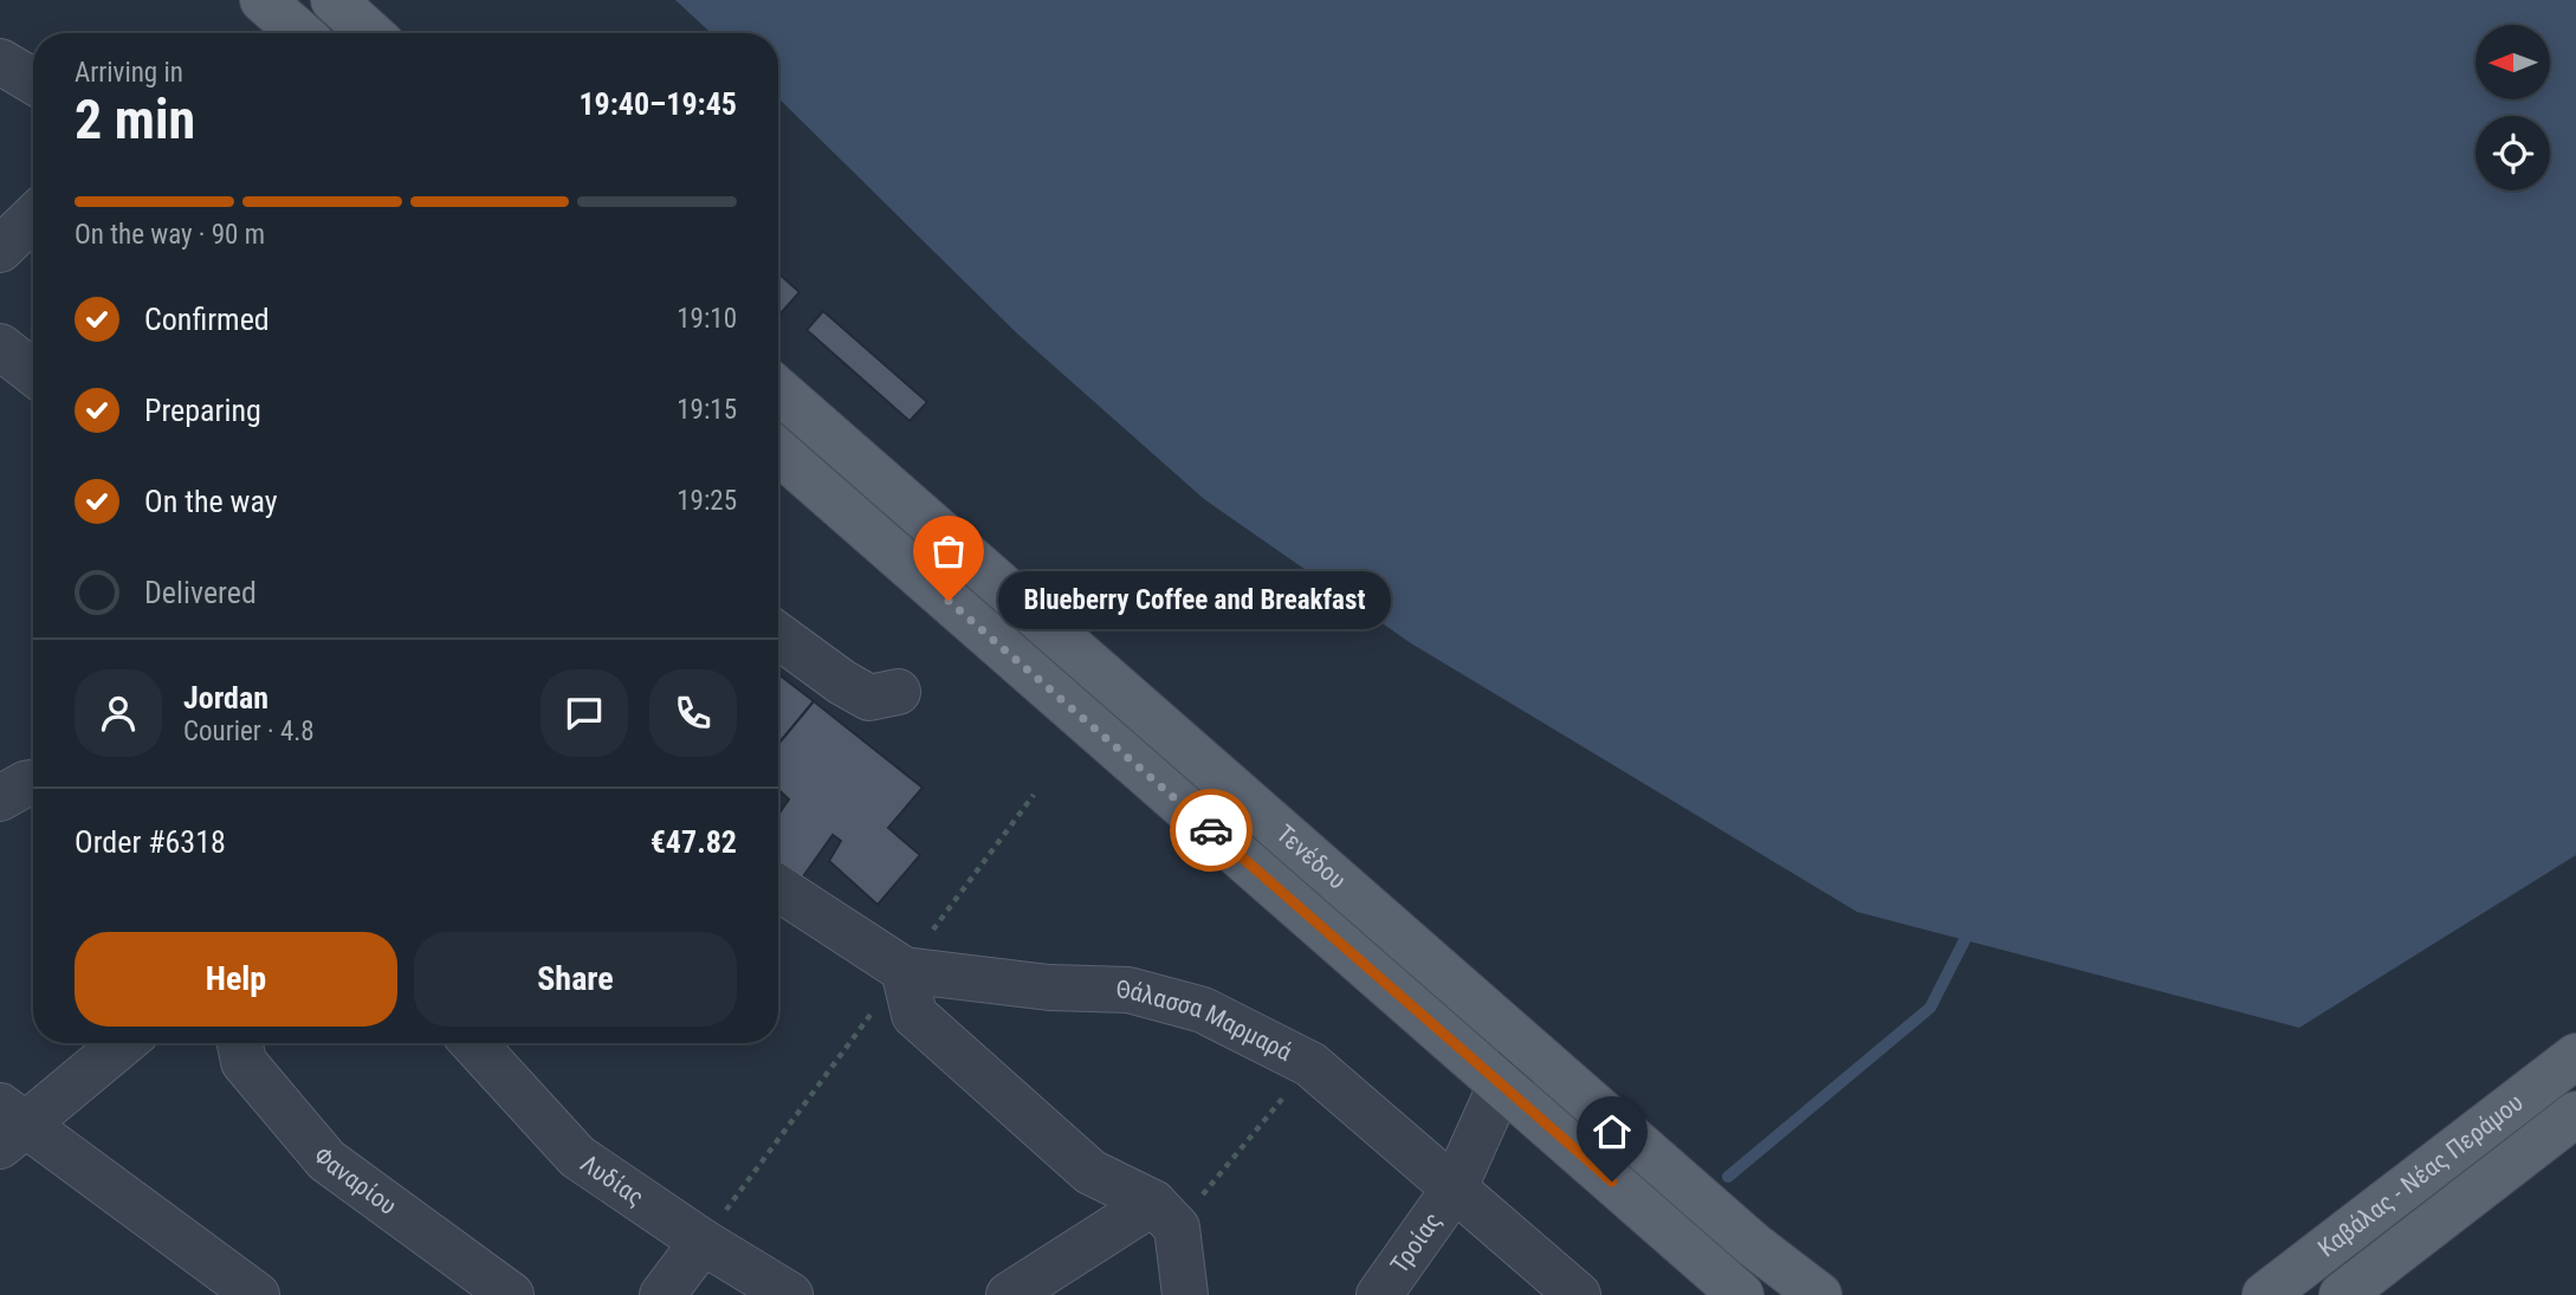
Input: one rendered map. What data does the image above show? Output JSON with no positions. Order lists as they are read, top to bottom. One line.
{"streets":{"main road":["Τενέδου","Καβάλας - Νέας Περάμου"],"street":["Θάλασσα Μαρμαρά","Φαναρίου","Λυδίας","Τροίας"]},"crossings":[["Τενέδου","Τροίας"],["Θάλασσα Μαρμαρά","Τροίας"]],"places":["Blueberry Coffee and Breakfast"],"north":"left","page":{"heading":["2 min","Arriving in","19:40–19:45"],"panel":["Jordan","Courier · 4.8","Order #6318","€47.82"],"bar":"On the way · 90 m","list":[["Confirmed","19:10"],["Preparing","19:15"],["On the way","19:25"],"Delivered"],"bubble":"Blueberry Coffee and Breakfast","buttons":["Help","Share"]}}
